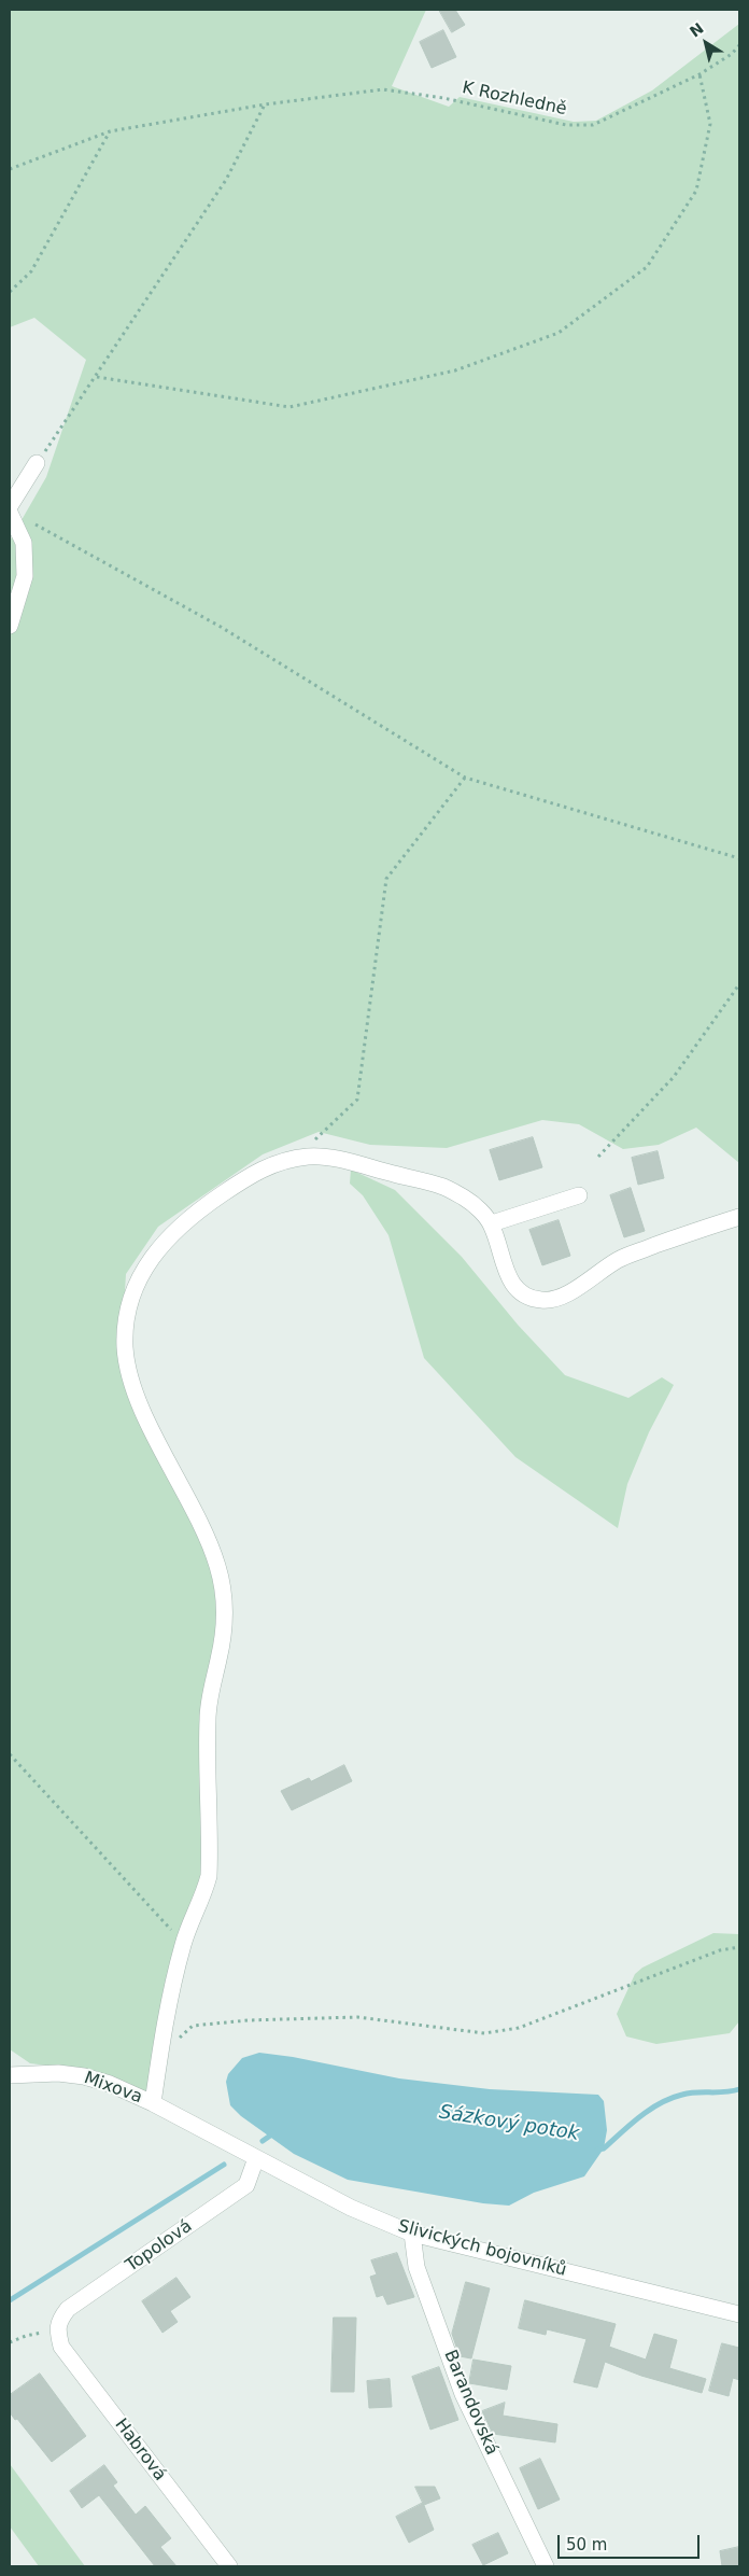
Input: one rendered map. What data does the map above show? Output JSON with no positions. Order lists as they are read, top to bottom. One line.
{"streets":{"street":["Mixova","Topolová","Slivických bojovníků","Barandovská","Habrová"],"path":["K Rozhledně"]},"crossings":[["Mixova","Slivických bojovníků"],["Topolová","Slivických bojovníků"],["Topolová","Habrová"],["Slivických bojovníků","Barandovská"]],"water":["Sázkový potok"],"scale_bar":"50 m","north":"top left"}
